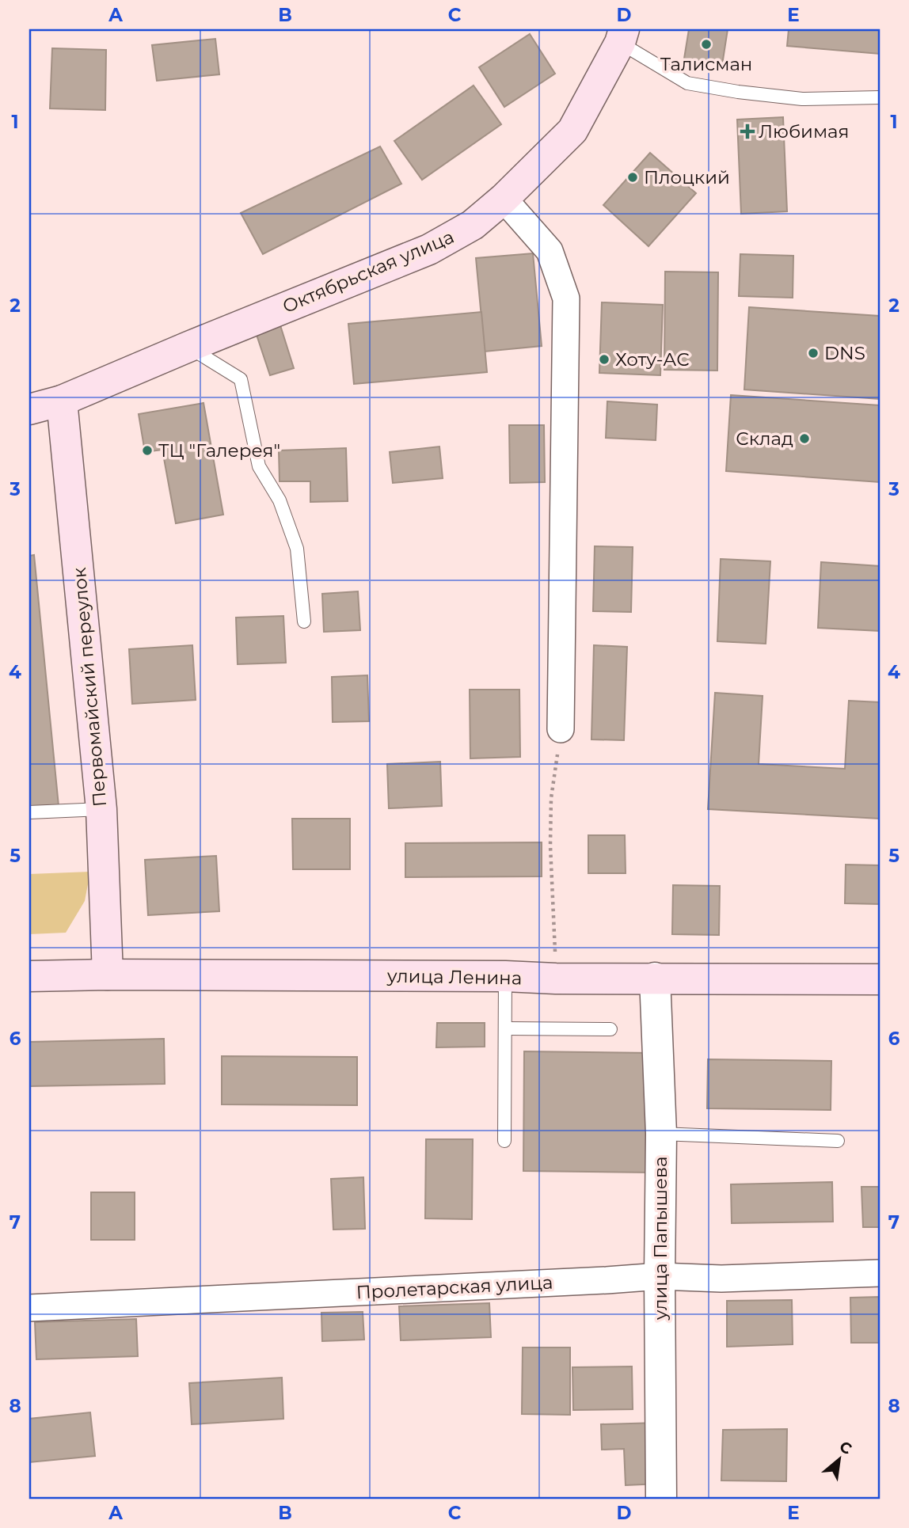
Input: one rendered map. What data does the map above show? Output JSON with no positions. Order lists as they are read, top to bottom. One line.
{"streets":{"main road":["Октябрьская улица","Первомайский переулок","улица Ленина"],"street":["улица Папышева","Пролетарская улица"]},"crossings":[["Октябрьская улица","Первомайский переулок"],["Первомайский переулок","улица Ленина"],["улица Ленина","улица Папышева"],["улица Папышева","Пролетарская улица"]],"places":{"other":["Талисман","Плоцкий","DNS","Хоту-АС","Склад","ТЦ \"Галерея\""],"health":["Любимая"]},"north":"top right","grid":{"columns":["A","B","C","D","E"],"rows":["1","2","3","4","5","6","7","8"]}}
